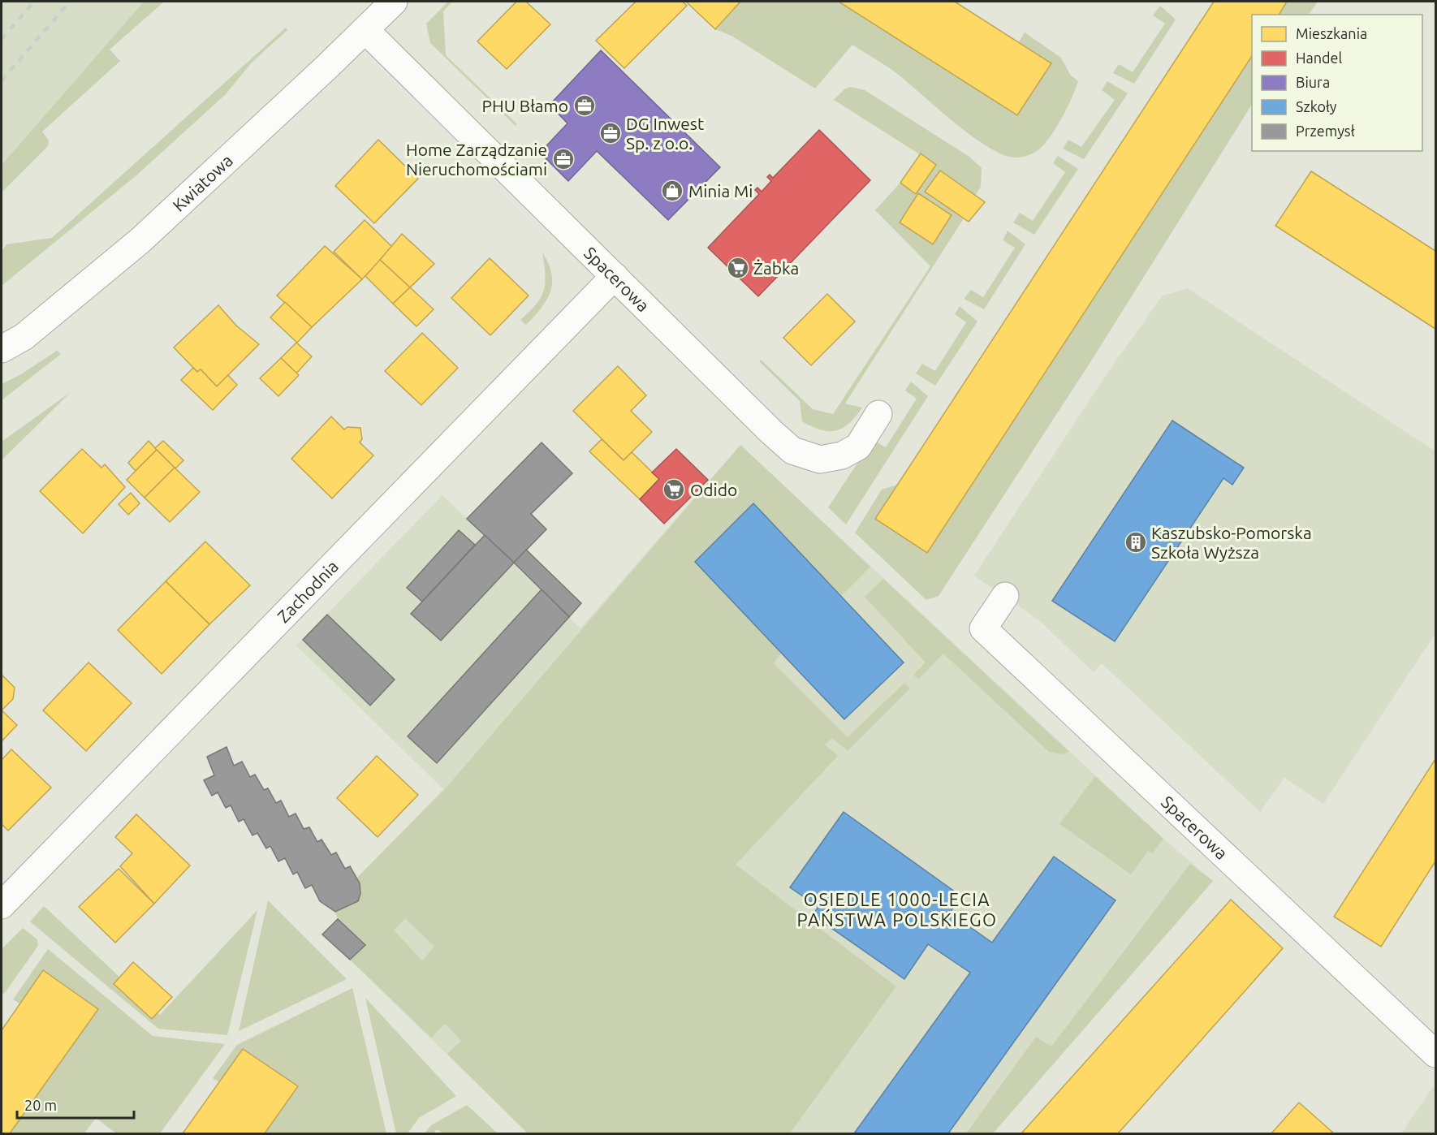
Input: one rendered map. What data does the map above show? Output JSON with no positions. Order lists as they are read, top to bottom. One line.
{"streets":{"street":["Kwiatowa","Spacerowa","Zachodnia"]},"crossings":[["Kwiatowa","Spacerowa"],["Spacerowa","Zachodnia"]],"districts":["OSIEDLE 1000-LECIA PAŃSTWA POLSKIEGO"],"places":{"office":["PHU Błamo","DG Inwest Sp. z o.o.","Home Zarządzanie Nieruchomościami"],"shop":["Minia Mi"],"supermarket":["Żabka","Odido"],"building":["Kaszubsko-Pomorska Szkoła Wyższa"]},"legend":["Mieszkania","Handel","Biura","Szkoły","Przemysł"],"scale_bar":"20 m"}
